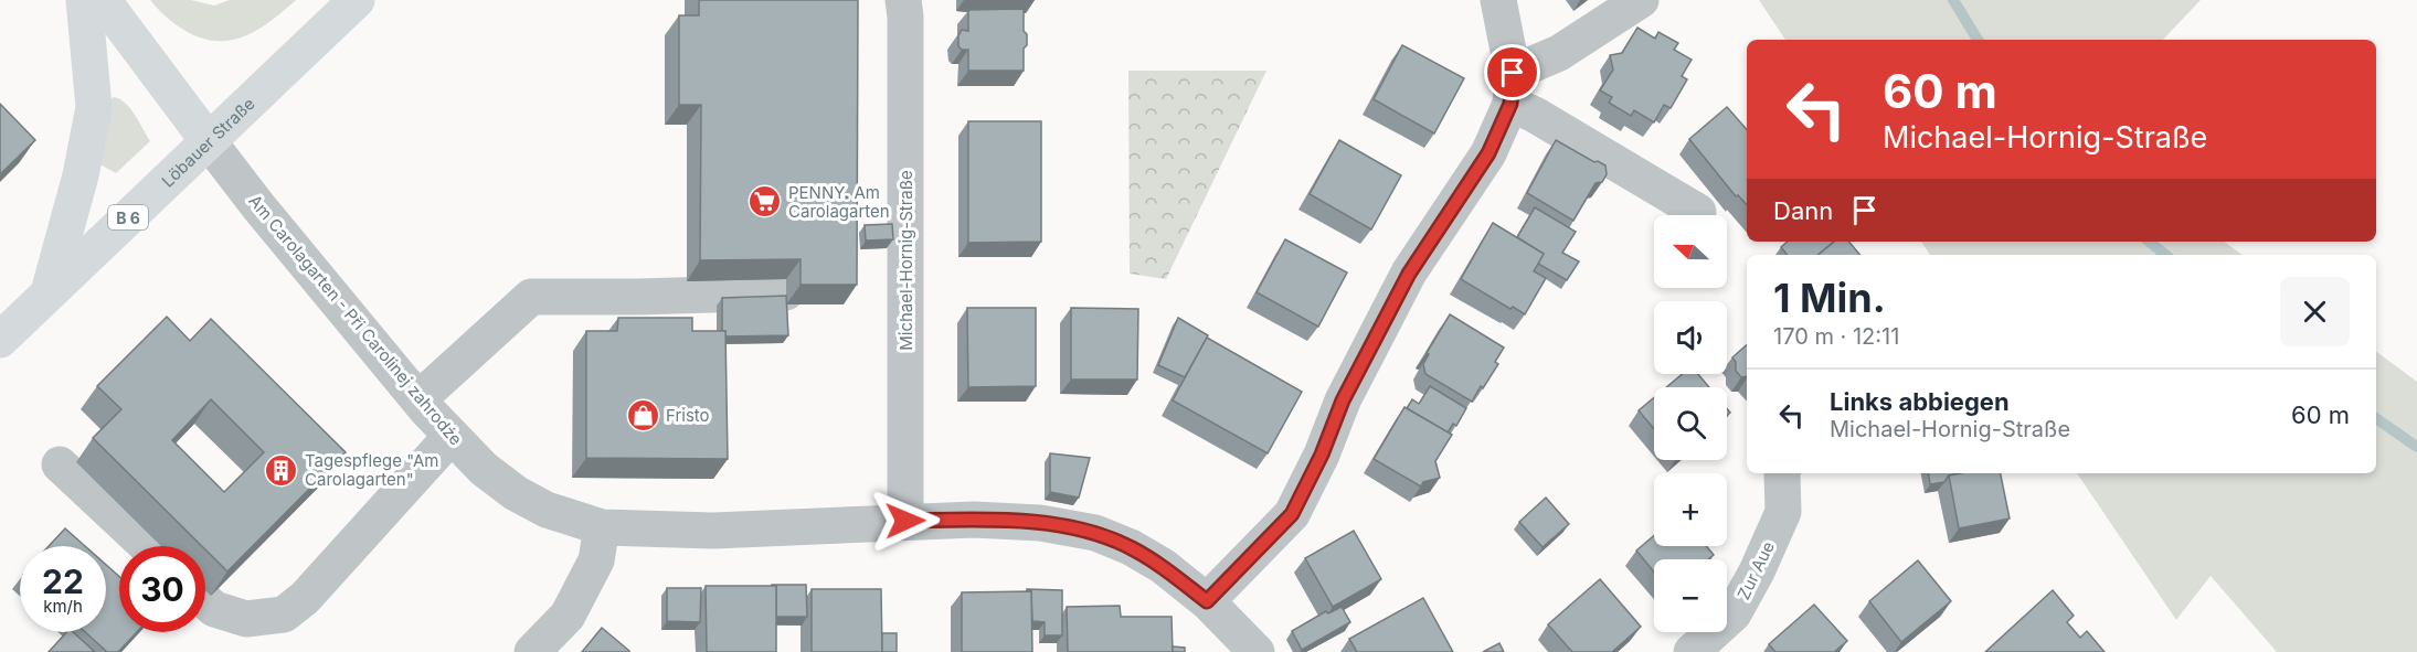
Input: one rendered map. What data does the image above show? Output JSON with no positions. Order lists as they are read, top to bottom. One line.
{"streets":{"main road":["Löbauer Straße","B 6"],"street":["Michael-Hornig-Straße","Am Carolagarten - Při Carolinej zahrodźe","Zur Aue"]},"crossings":[["Löbauer Straße","Am Carolagarten - Při Carolinej zahrodźe"],["Michael-Hornig-Straße","Am Carolagarten - Při Carolinej zahrodźe"]],"places":{"supermarket":["PENNY. Am Carolagarten"],"shop":["Fristo"],"building":["Tagespflege \"Am Carolagarten\""]},"north":"left","page":{"turn":["60 m","Michael-Hornig-Straße"],"then":"Dann","map_buttons":["+","−"],"heading":["1 Min.","170 m · 12:11"],"list":[{"name":"Links abbiegen","note":"Michael-Hornig-Straße","value":"60 m"}],"speed":"22 km/h","limit":"30"}}
